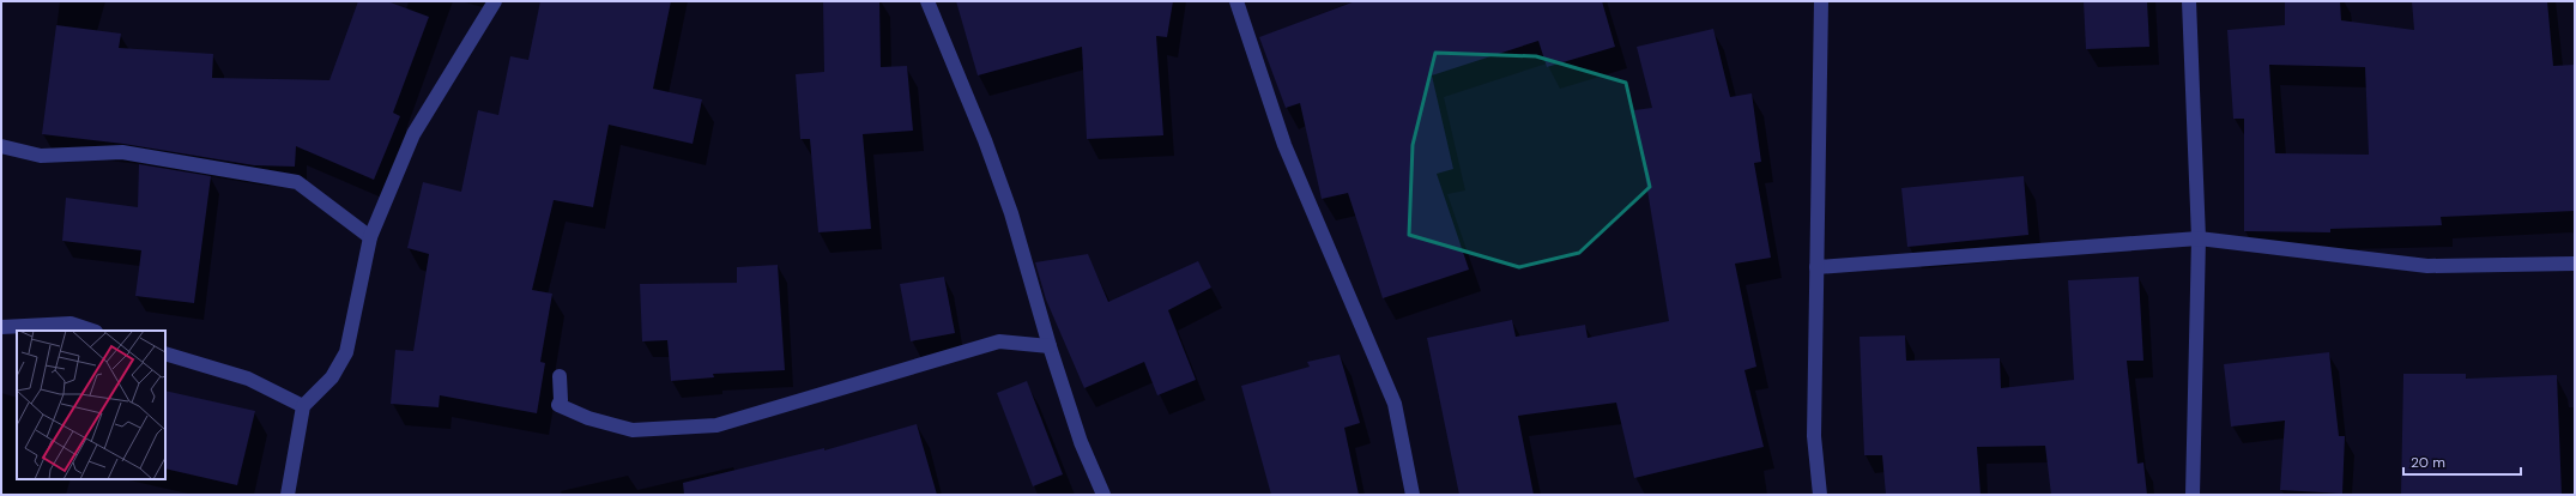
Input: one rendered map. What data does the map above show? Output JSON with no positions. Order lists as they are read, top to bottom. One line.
{"scale_bar":"20 m"}
